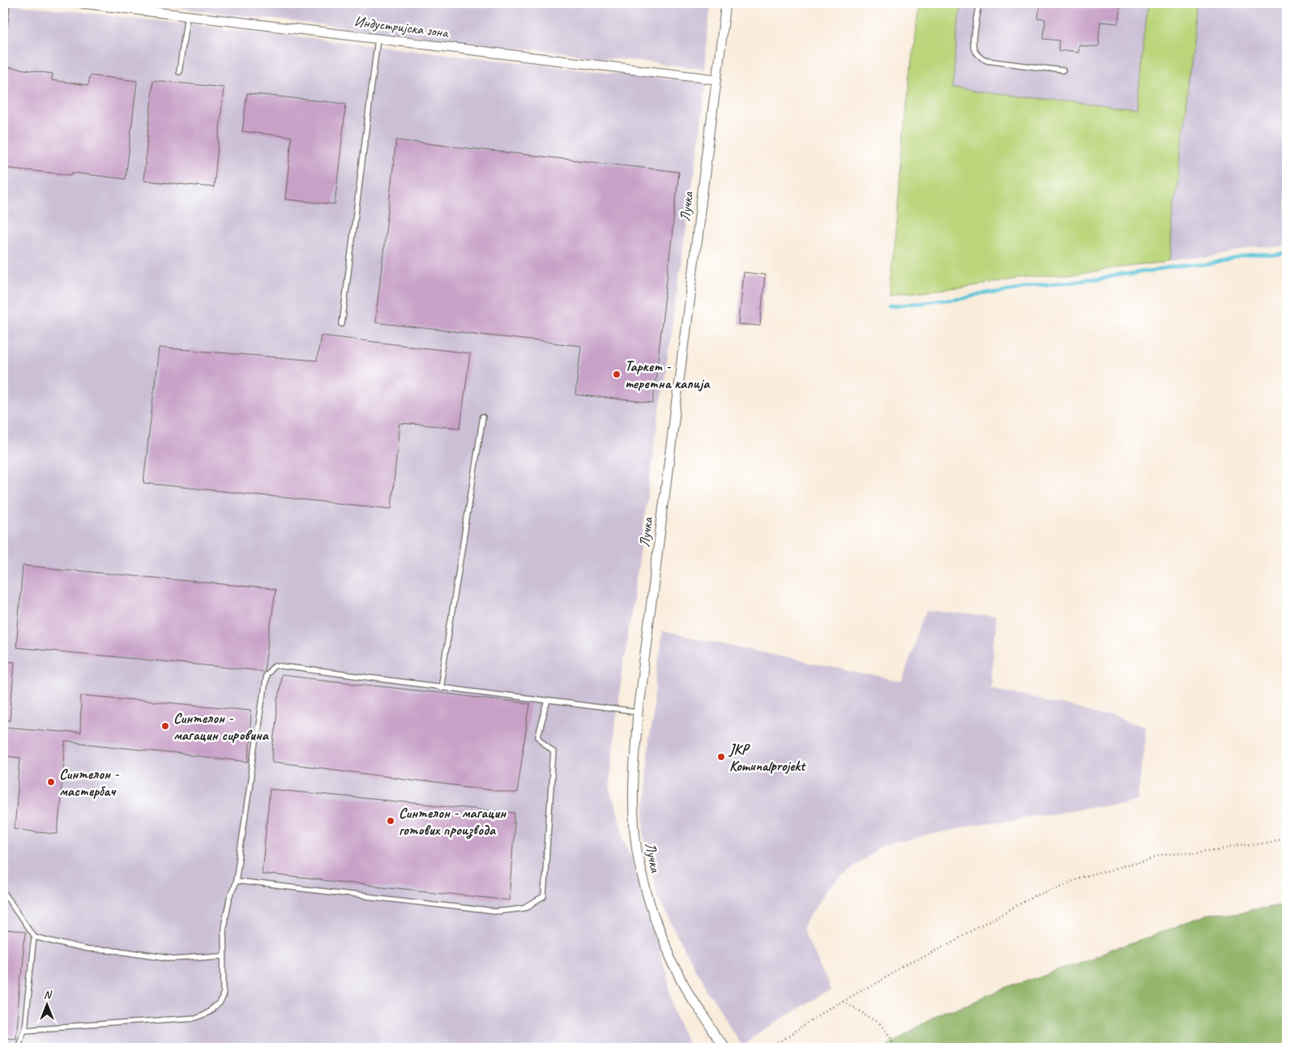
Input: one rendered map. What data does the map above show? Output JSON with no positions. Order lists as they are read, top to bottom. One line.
{"streets":{"street":["Индустријска зона","Лучка"]},"crossings":[["Индустријска зона","Лучка"]],"places":["Таркет - теретна капија","Синтелон - магацин сировина","JKP Komunalprojekt","Синтелон - мастербач","Синтелон - магацин готових производа"],"north":"top"}
